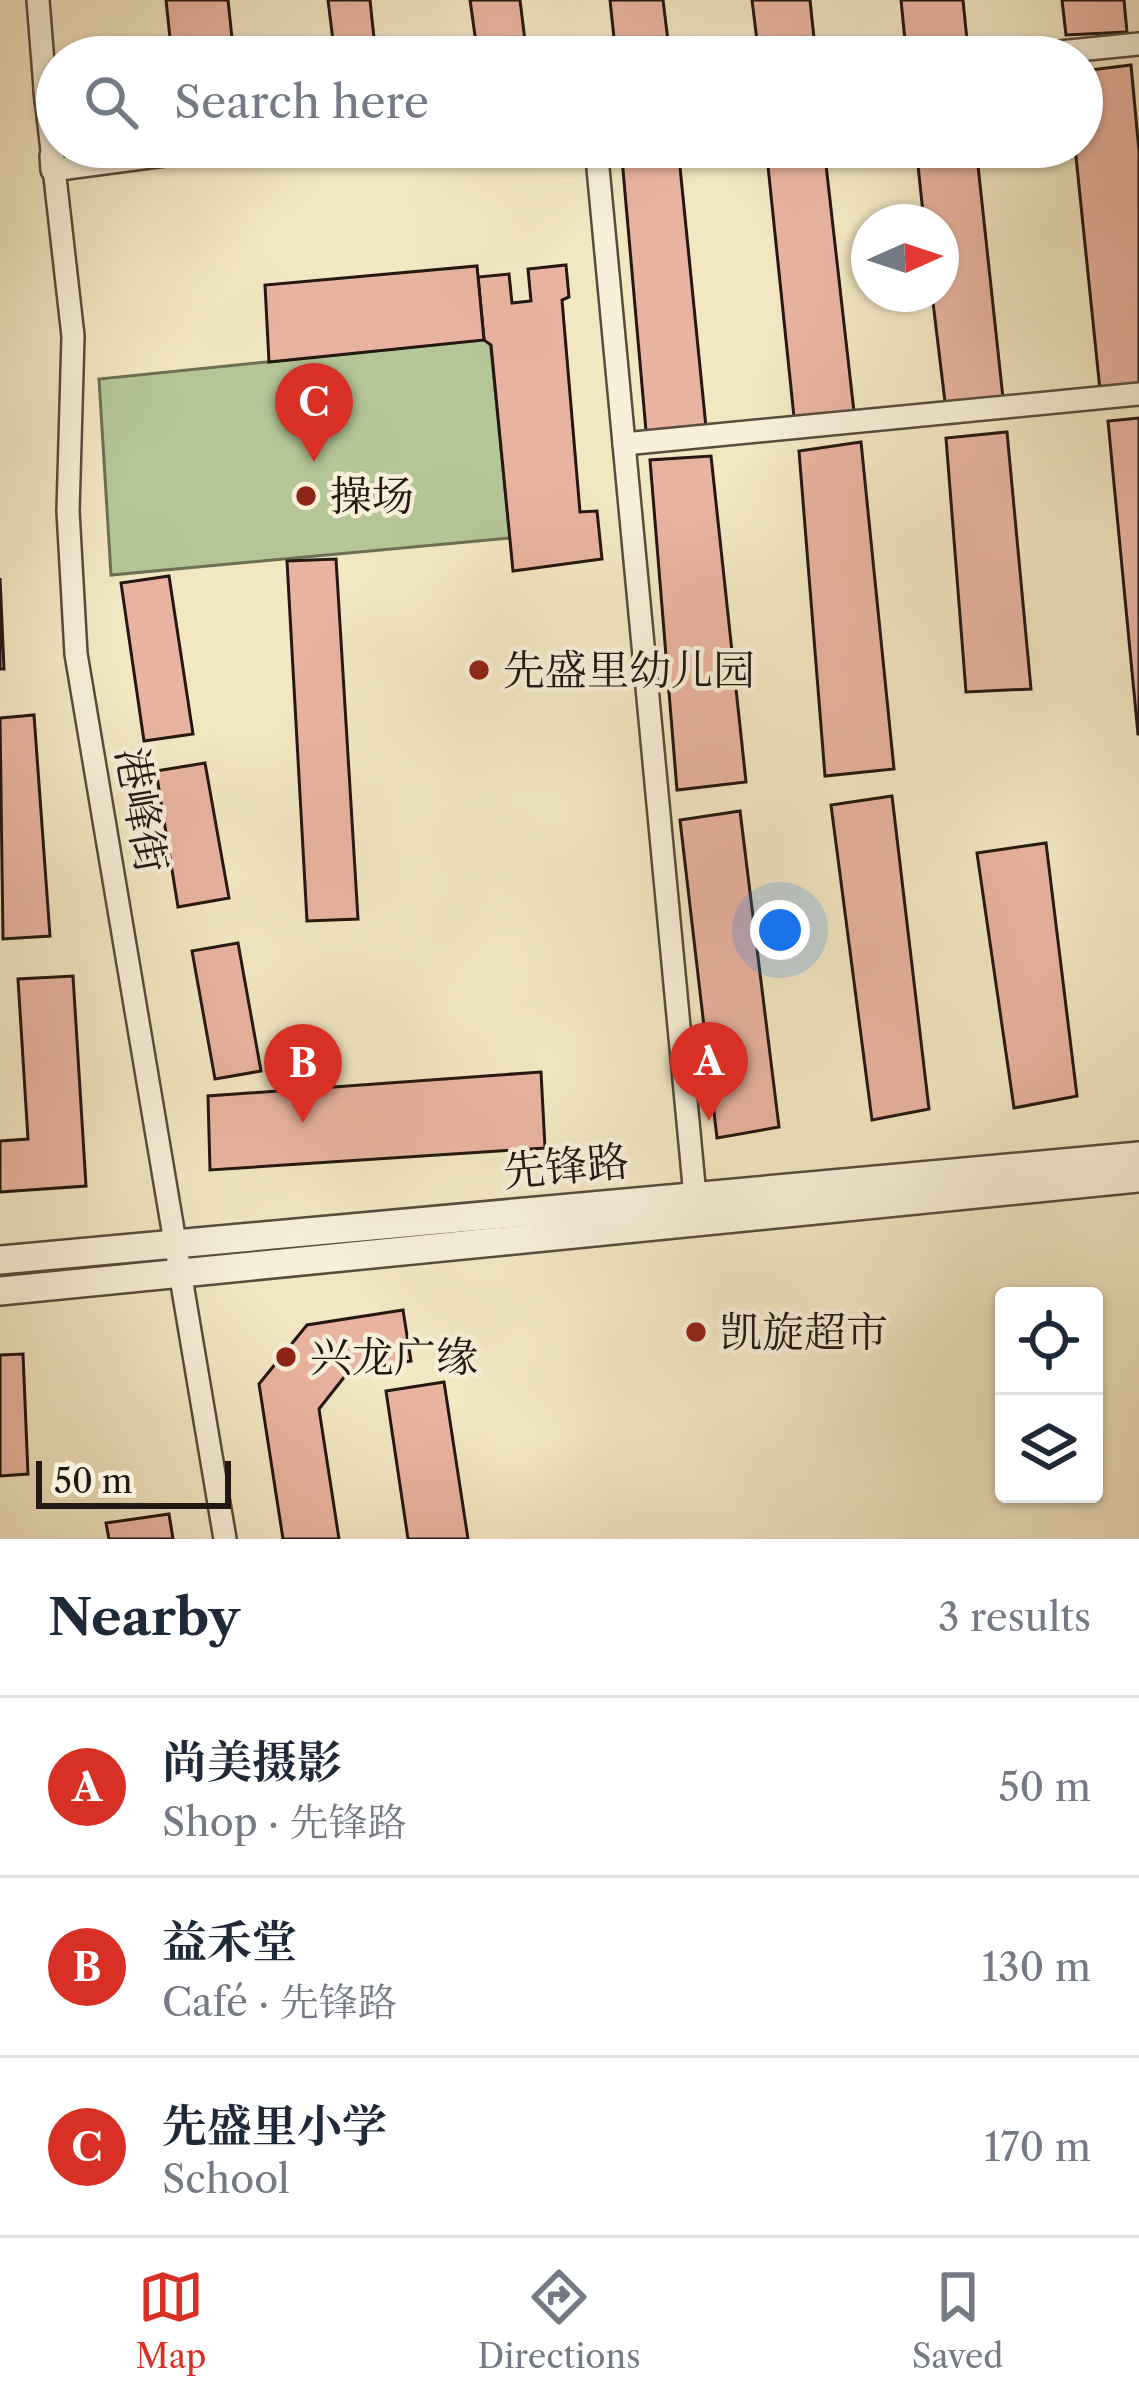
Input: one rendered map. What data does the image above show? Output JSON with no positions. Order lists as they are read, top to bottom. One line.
{"streets":{"street":["港峰街","先锋路"]},"crossings":[["港峰街","先锋路"]],"places":["操场","先盛里幼儿园","凯旋超市","兴龙广缘"],"scale_bar":"50 m","north":"right","page":{"search":"Search here","pins":["C","A","B"],"scale":"50 m","heading":["Nearby","3 results"],"list":[{"mark":"A","name":"尚美摄影","note":"Shop · 先锋路","value":"50 m"},{"mark":"B","name":"益禾堂","note":"Café · 先锋路","value":"130 m"},{"mark":"C","name":"先盛里小学","note":"School","value":"170 m"}],"nav":["Map","Directions","Saved"]}}
